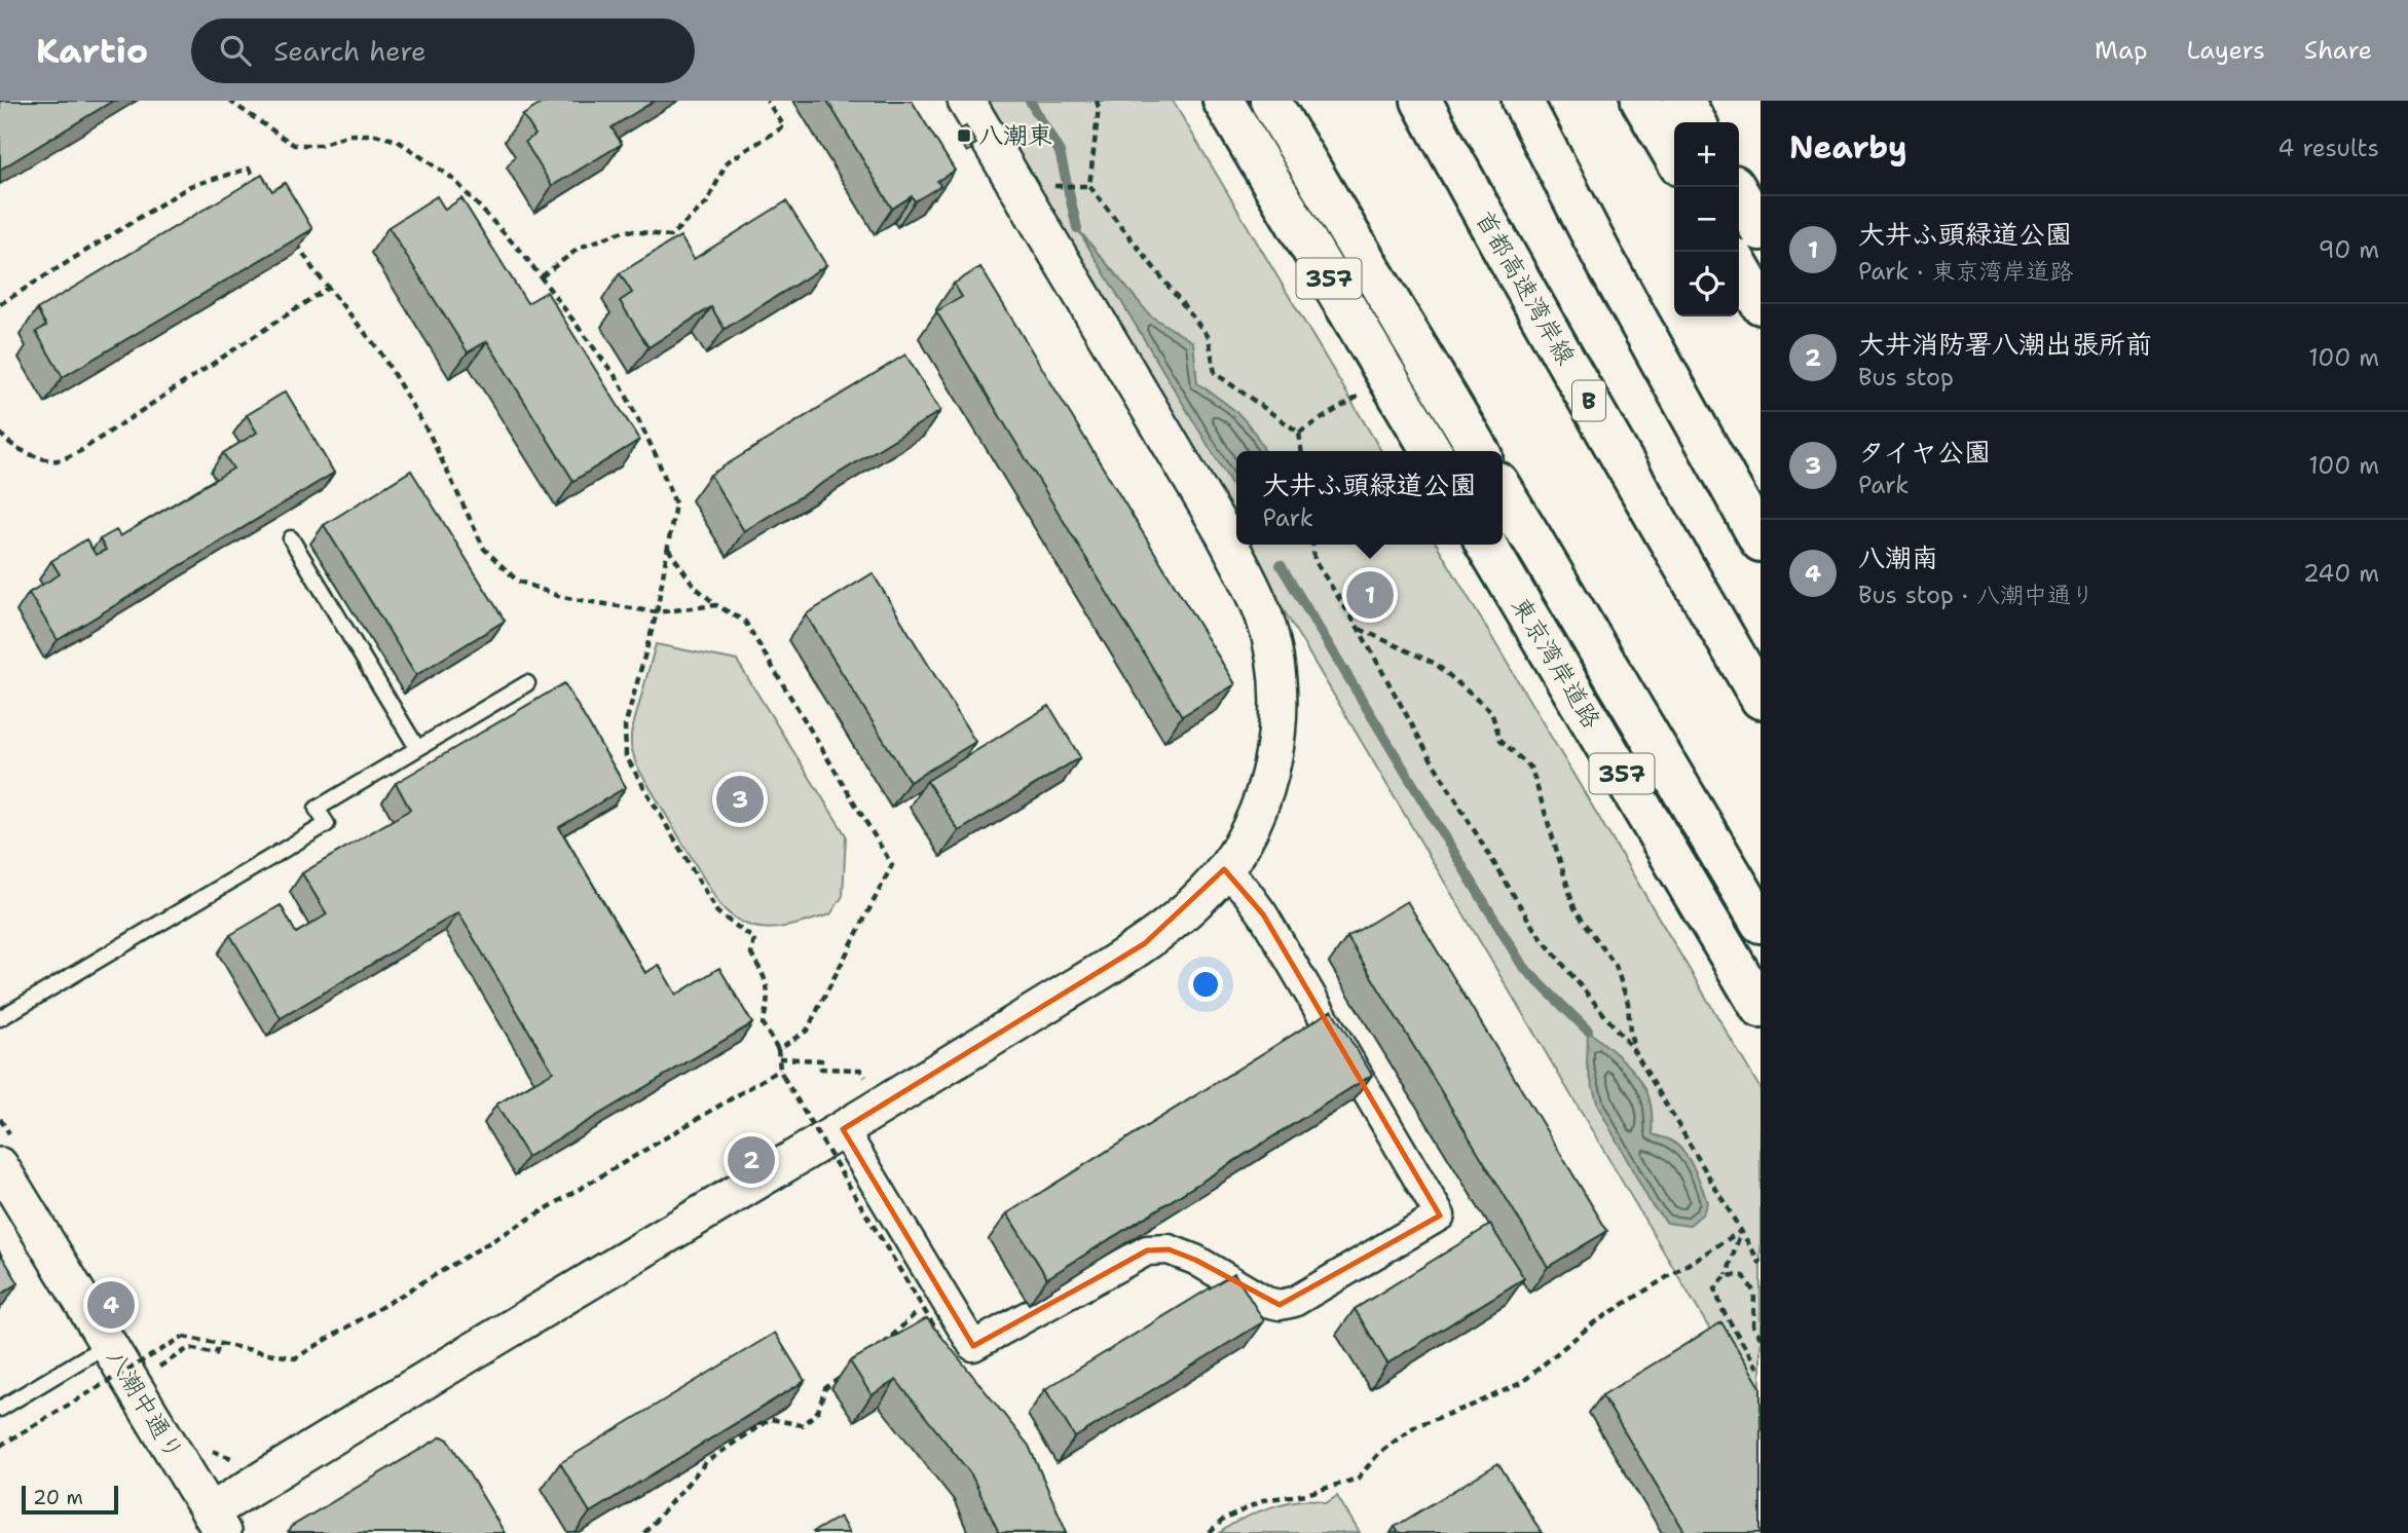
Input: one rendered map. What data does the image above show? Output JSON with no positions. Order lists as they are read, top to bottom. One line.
{"streets":{"highway":["357","首都高速湾岸線","B","東京湾岸道路"],"street":["八潮中通り"]},"places":{"transit":["八潮東"]},"scale_bar":"20 m","page":{"header":"Kartio","search":"Search here","nav":["Map","Layers","Share"],"heading":["Nearby","4 results"],"map_buttons":["+","−"],"list":[{"mark":"1","name":"大井ふ頭緑道公園","note":"Park · 東京湾岸道路","value":"90 m"},{"mark":"2","name":"大井消防署八潮出張所前","note":"Bus stop","value":"100 m"},{"mark":"3","name":"タイヤ公園","note":"Park","value":"100 m"},{"mark":"4","name":"八潮南","note":"Bus stop · 八潮中通り","value":"240 m"}],"popup":["大井ふ頭緑道公園","Park"],"pins":["1","3","2","4"],"scale":"20 m"}}
